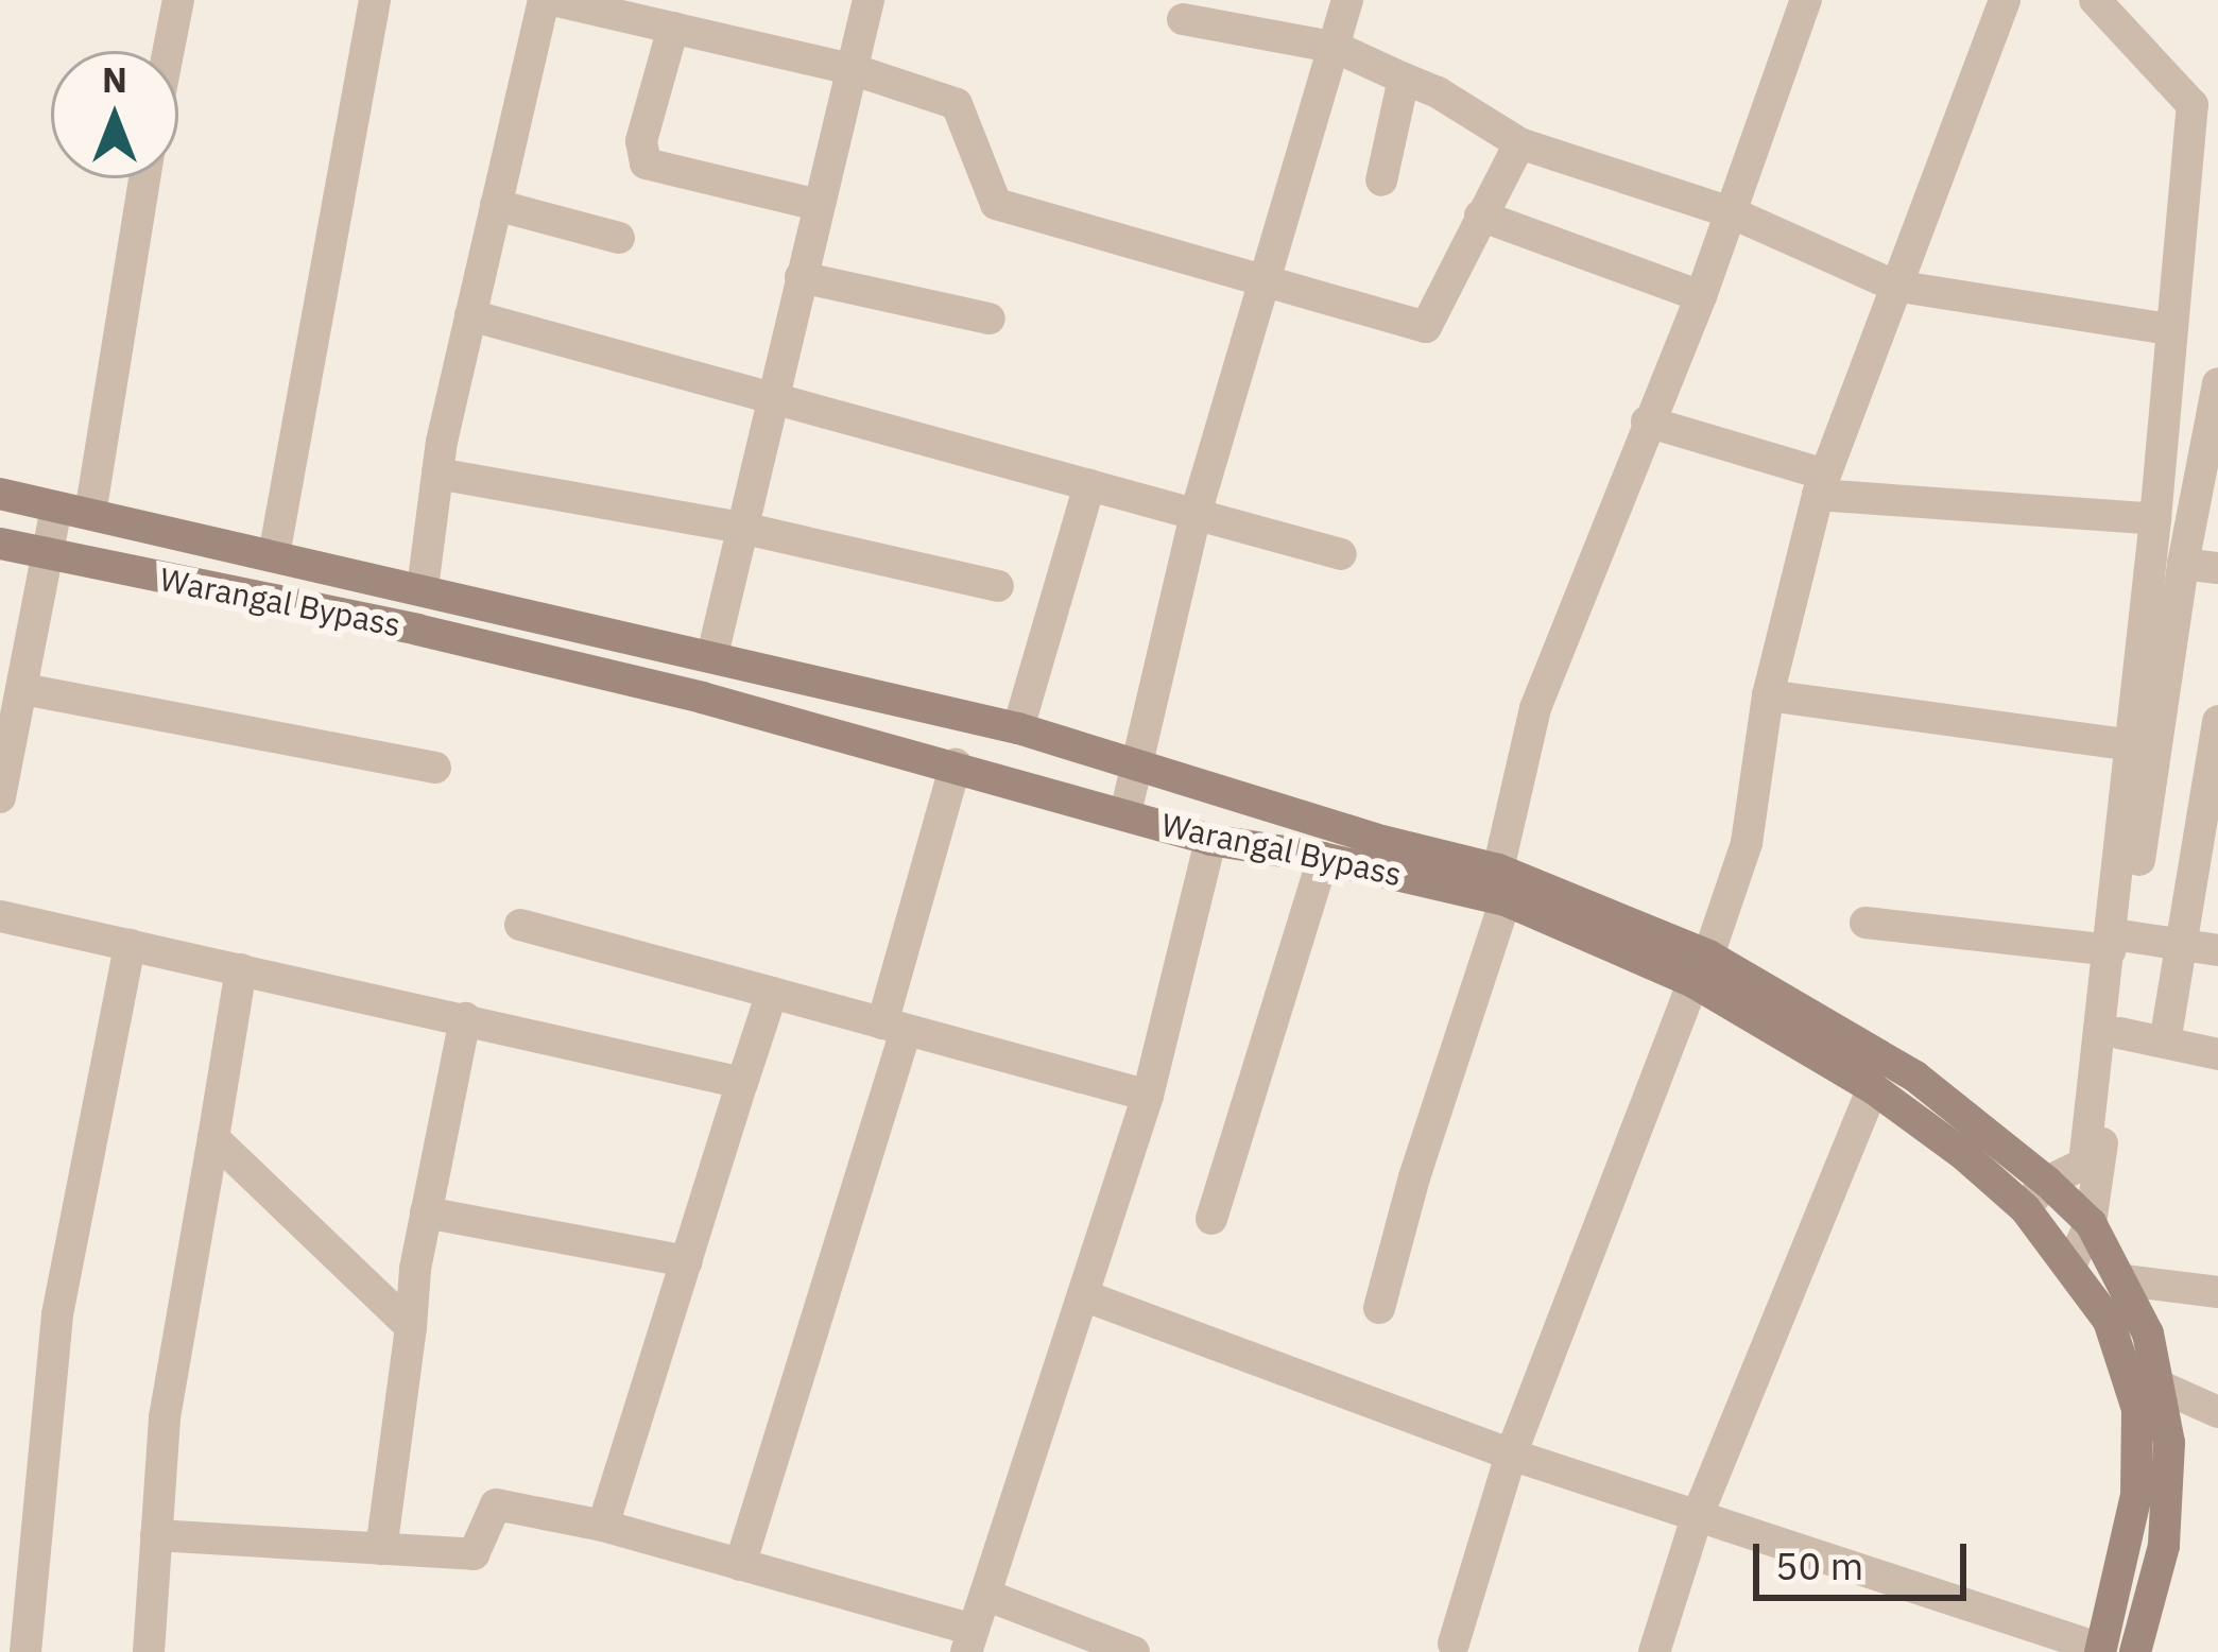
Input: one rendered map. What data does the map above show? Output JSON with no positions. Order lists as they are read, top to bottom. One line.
{"streets":{"main road":["Warangal Bypass"]},"scale_bar":"50 m","north":"top"}
